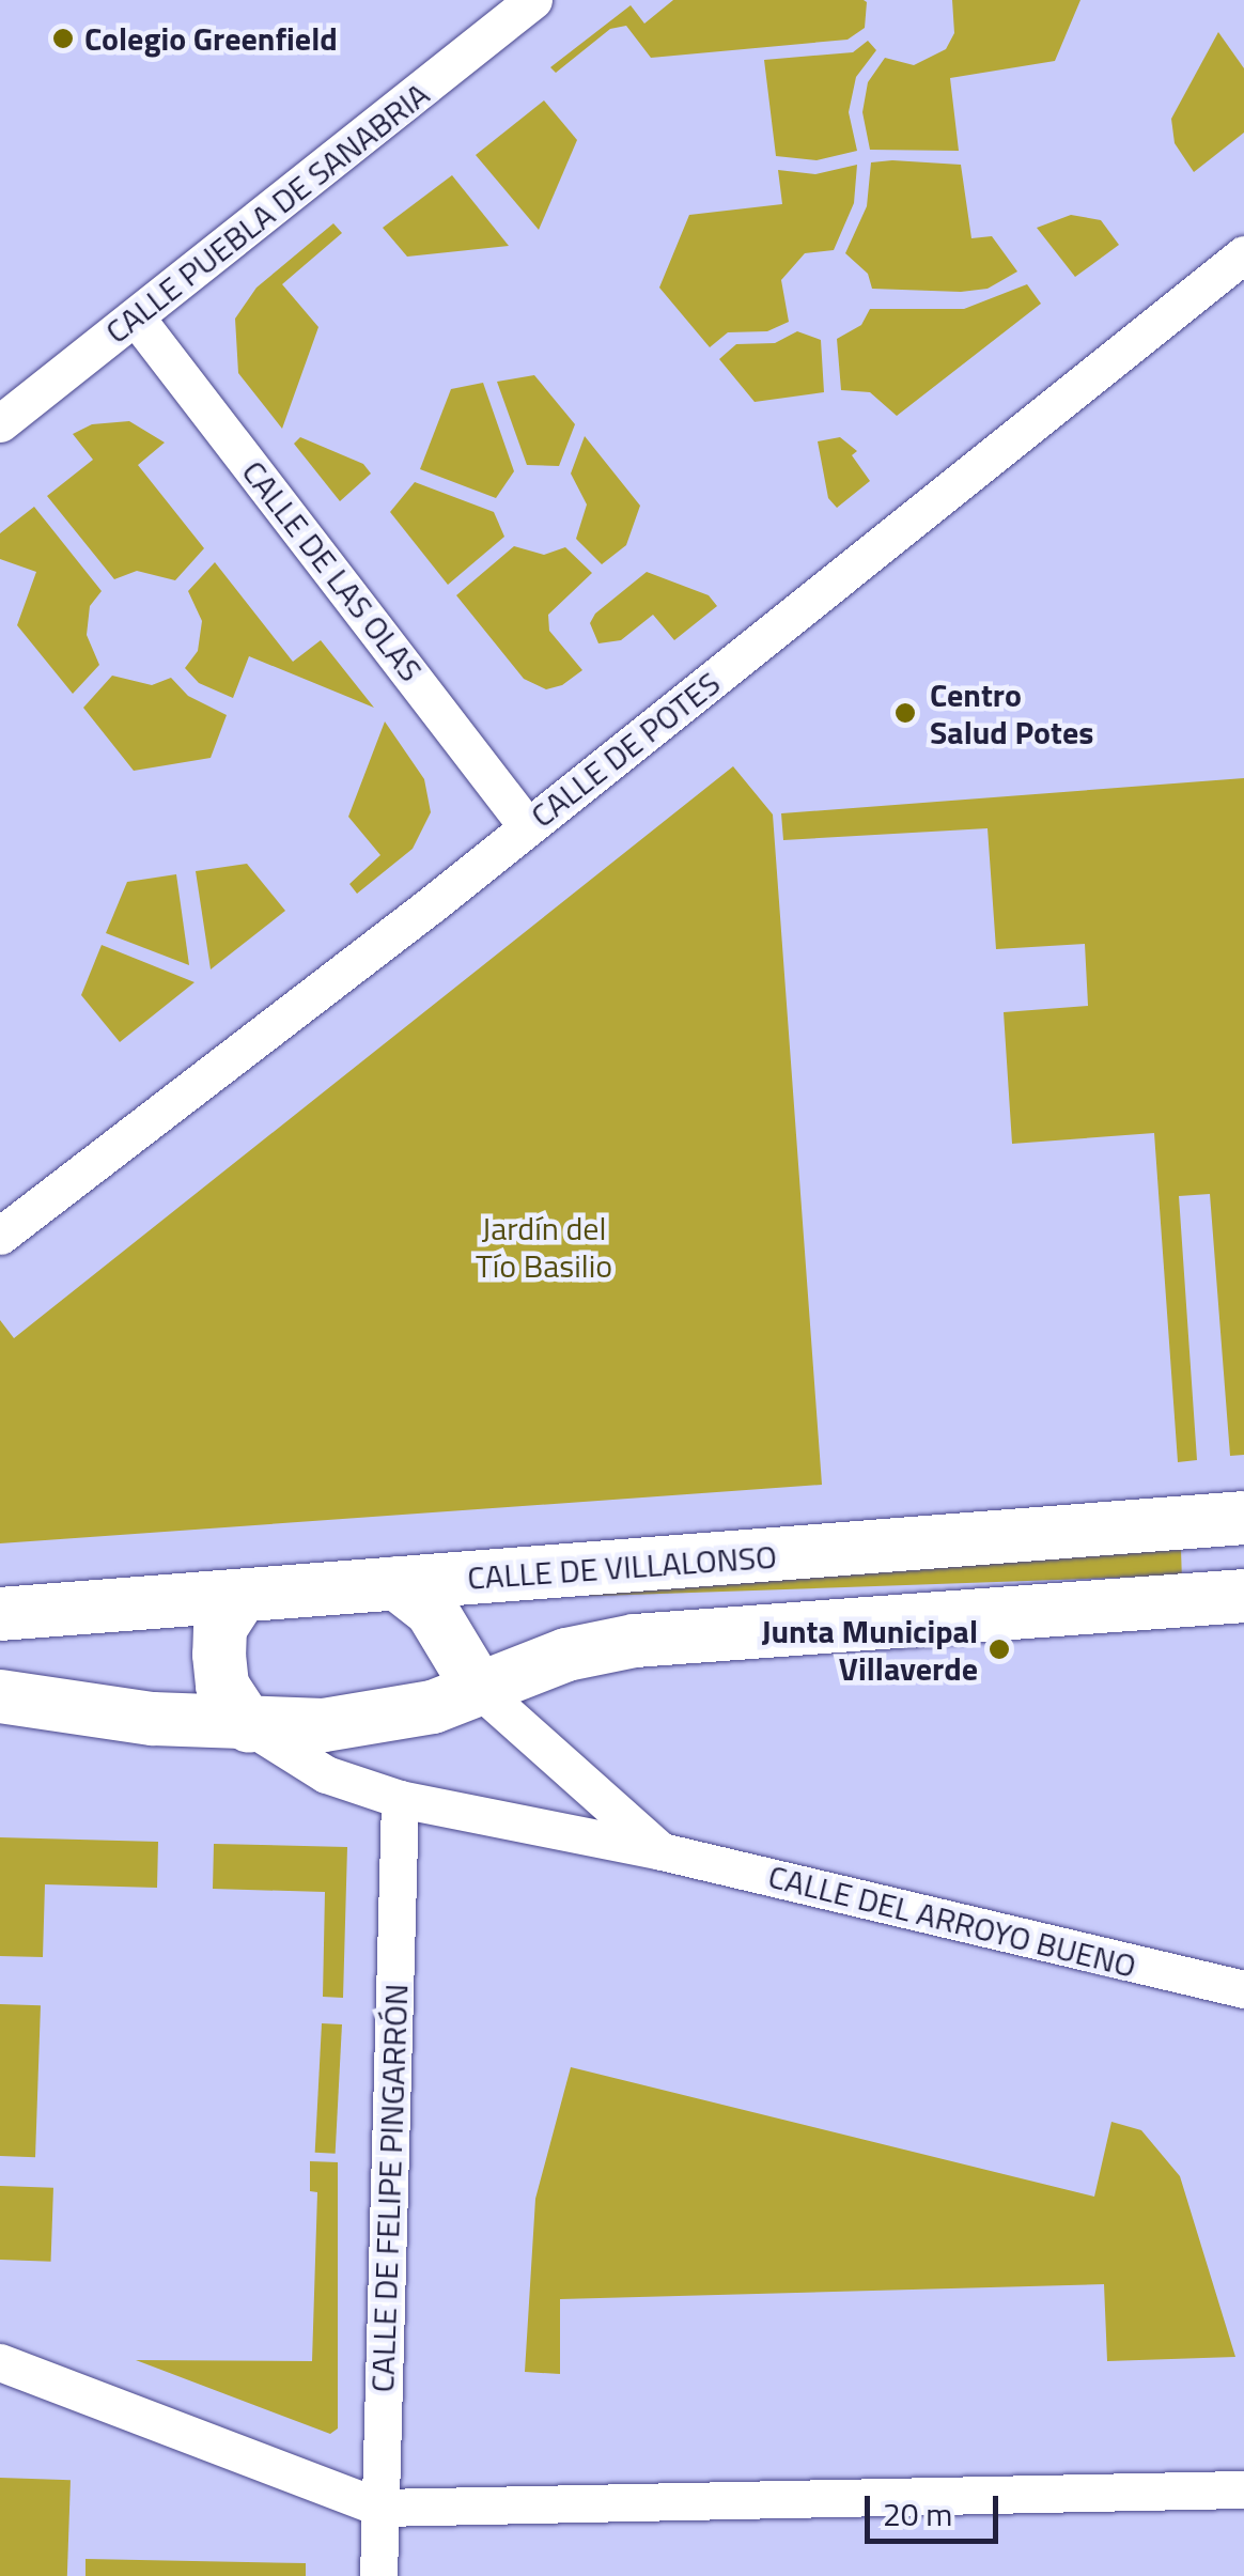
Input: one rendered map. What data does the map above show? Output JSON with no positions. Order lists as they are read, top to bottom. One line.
{"streets":{"main road":["CALLE DE VILLALONSO"],"street":["CALLE PUEBLA DE SANABRIA","CALLE DE LAS OLAS","CALLE DE POTES","CALLE DEL ARROYO BUENO","CALLE DE FELIPE PINGARRÓN"]},"crossings":[["CALLE PUEBLA DE SANABRIA","CALLE DE LAS OLAS"],["CALLE DE LAS OLAS","CALLE DE POTES"],["CALLE DEL ARROYO BUENO","CALLE DE FELIPE PINGARRÓN"]],"parks":["Jardín del Tío Basilio"],"places":["Colegio Greenfield","Centro Salud Potes","Junta Municipal Villaverde"],"scale_bar":"20 m"}
